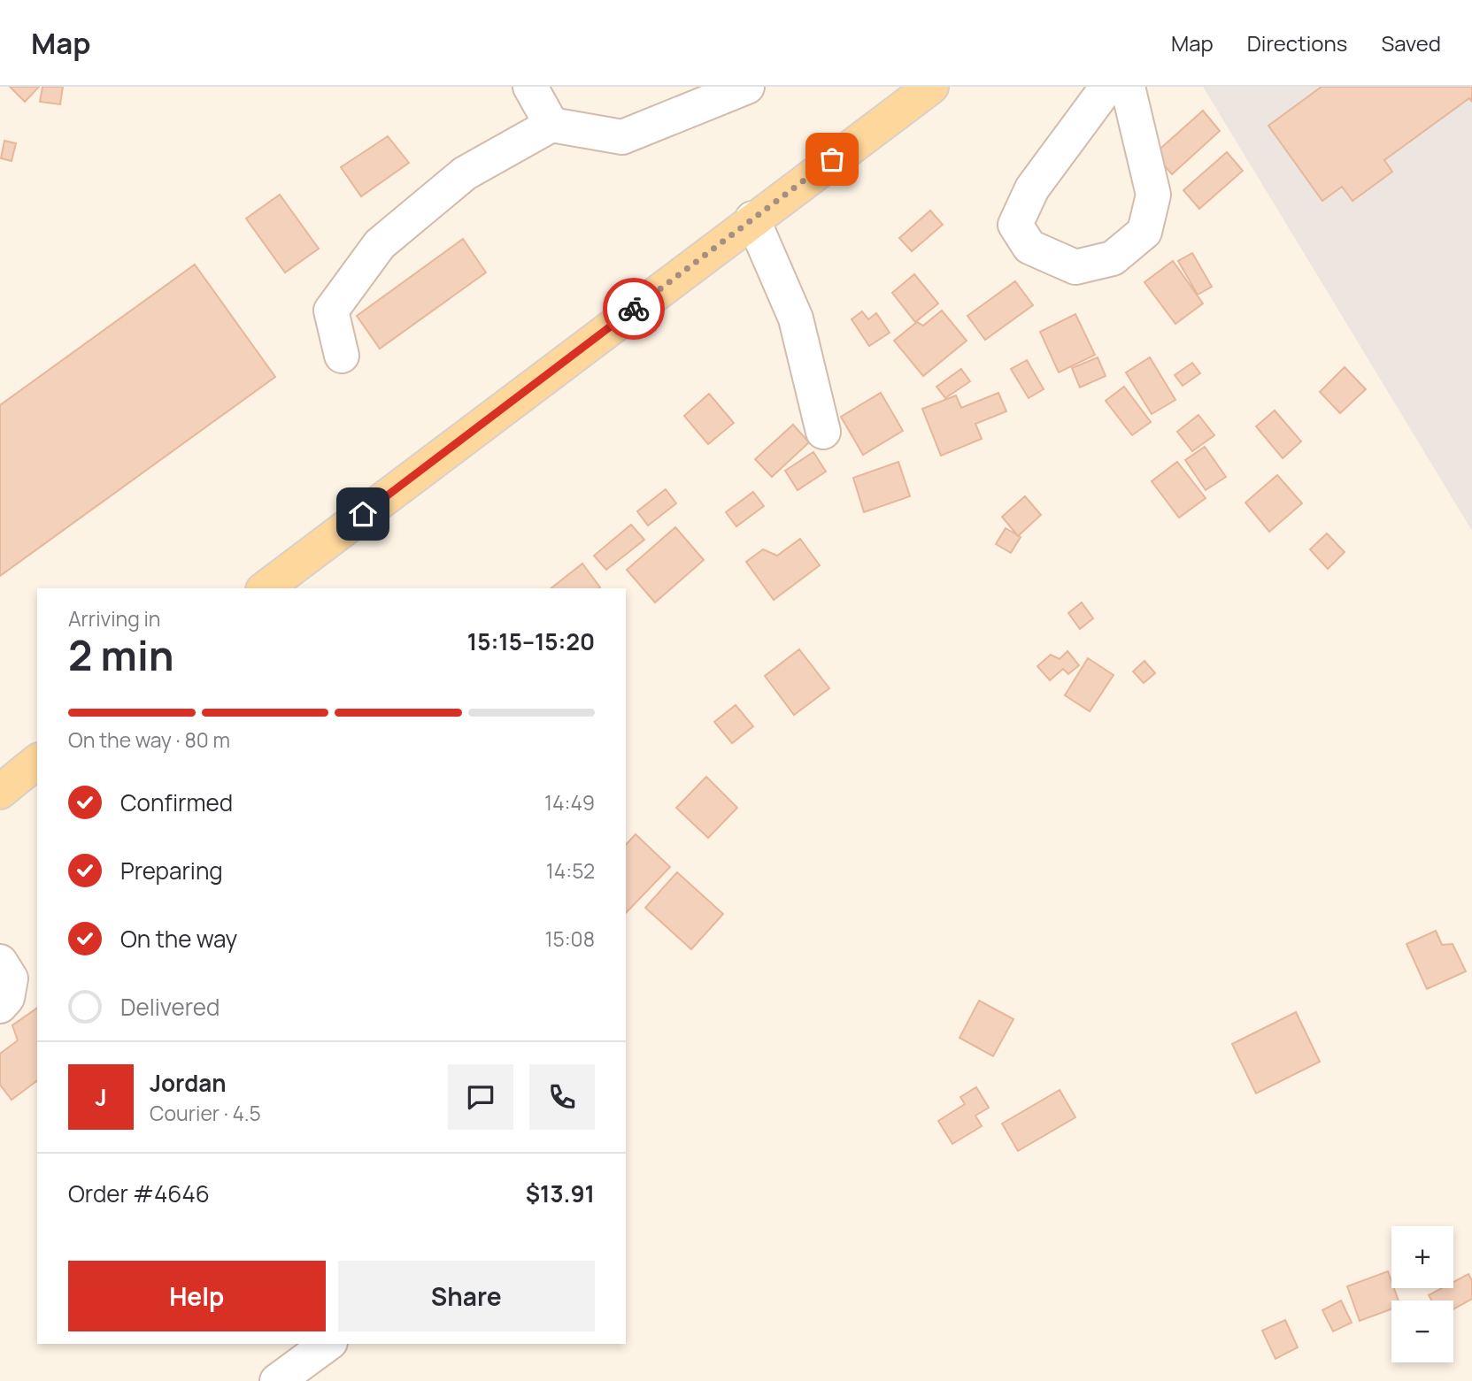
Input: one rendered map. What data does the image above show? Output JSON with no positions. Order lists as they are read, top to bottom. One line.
{"page":{"header":"Map","nav":["Map","Directions","Saved"],"heading":["2 min","Arriving in","15:15–15:20"],"panel":["Jordan","Courier · 4.5","Order #4646","$13.91"],"bar":"On the way · 80 m","list":[["Confirmed","14:49"],["Preparing","14:52"],["On the way","15:08"],"Delivered"],"round":"J","map_buttons":["+","−"],"buttons":["Help","Share"]}}
